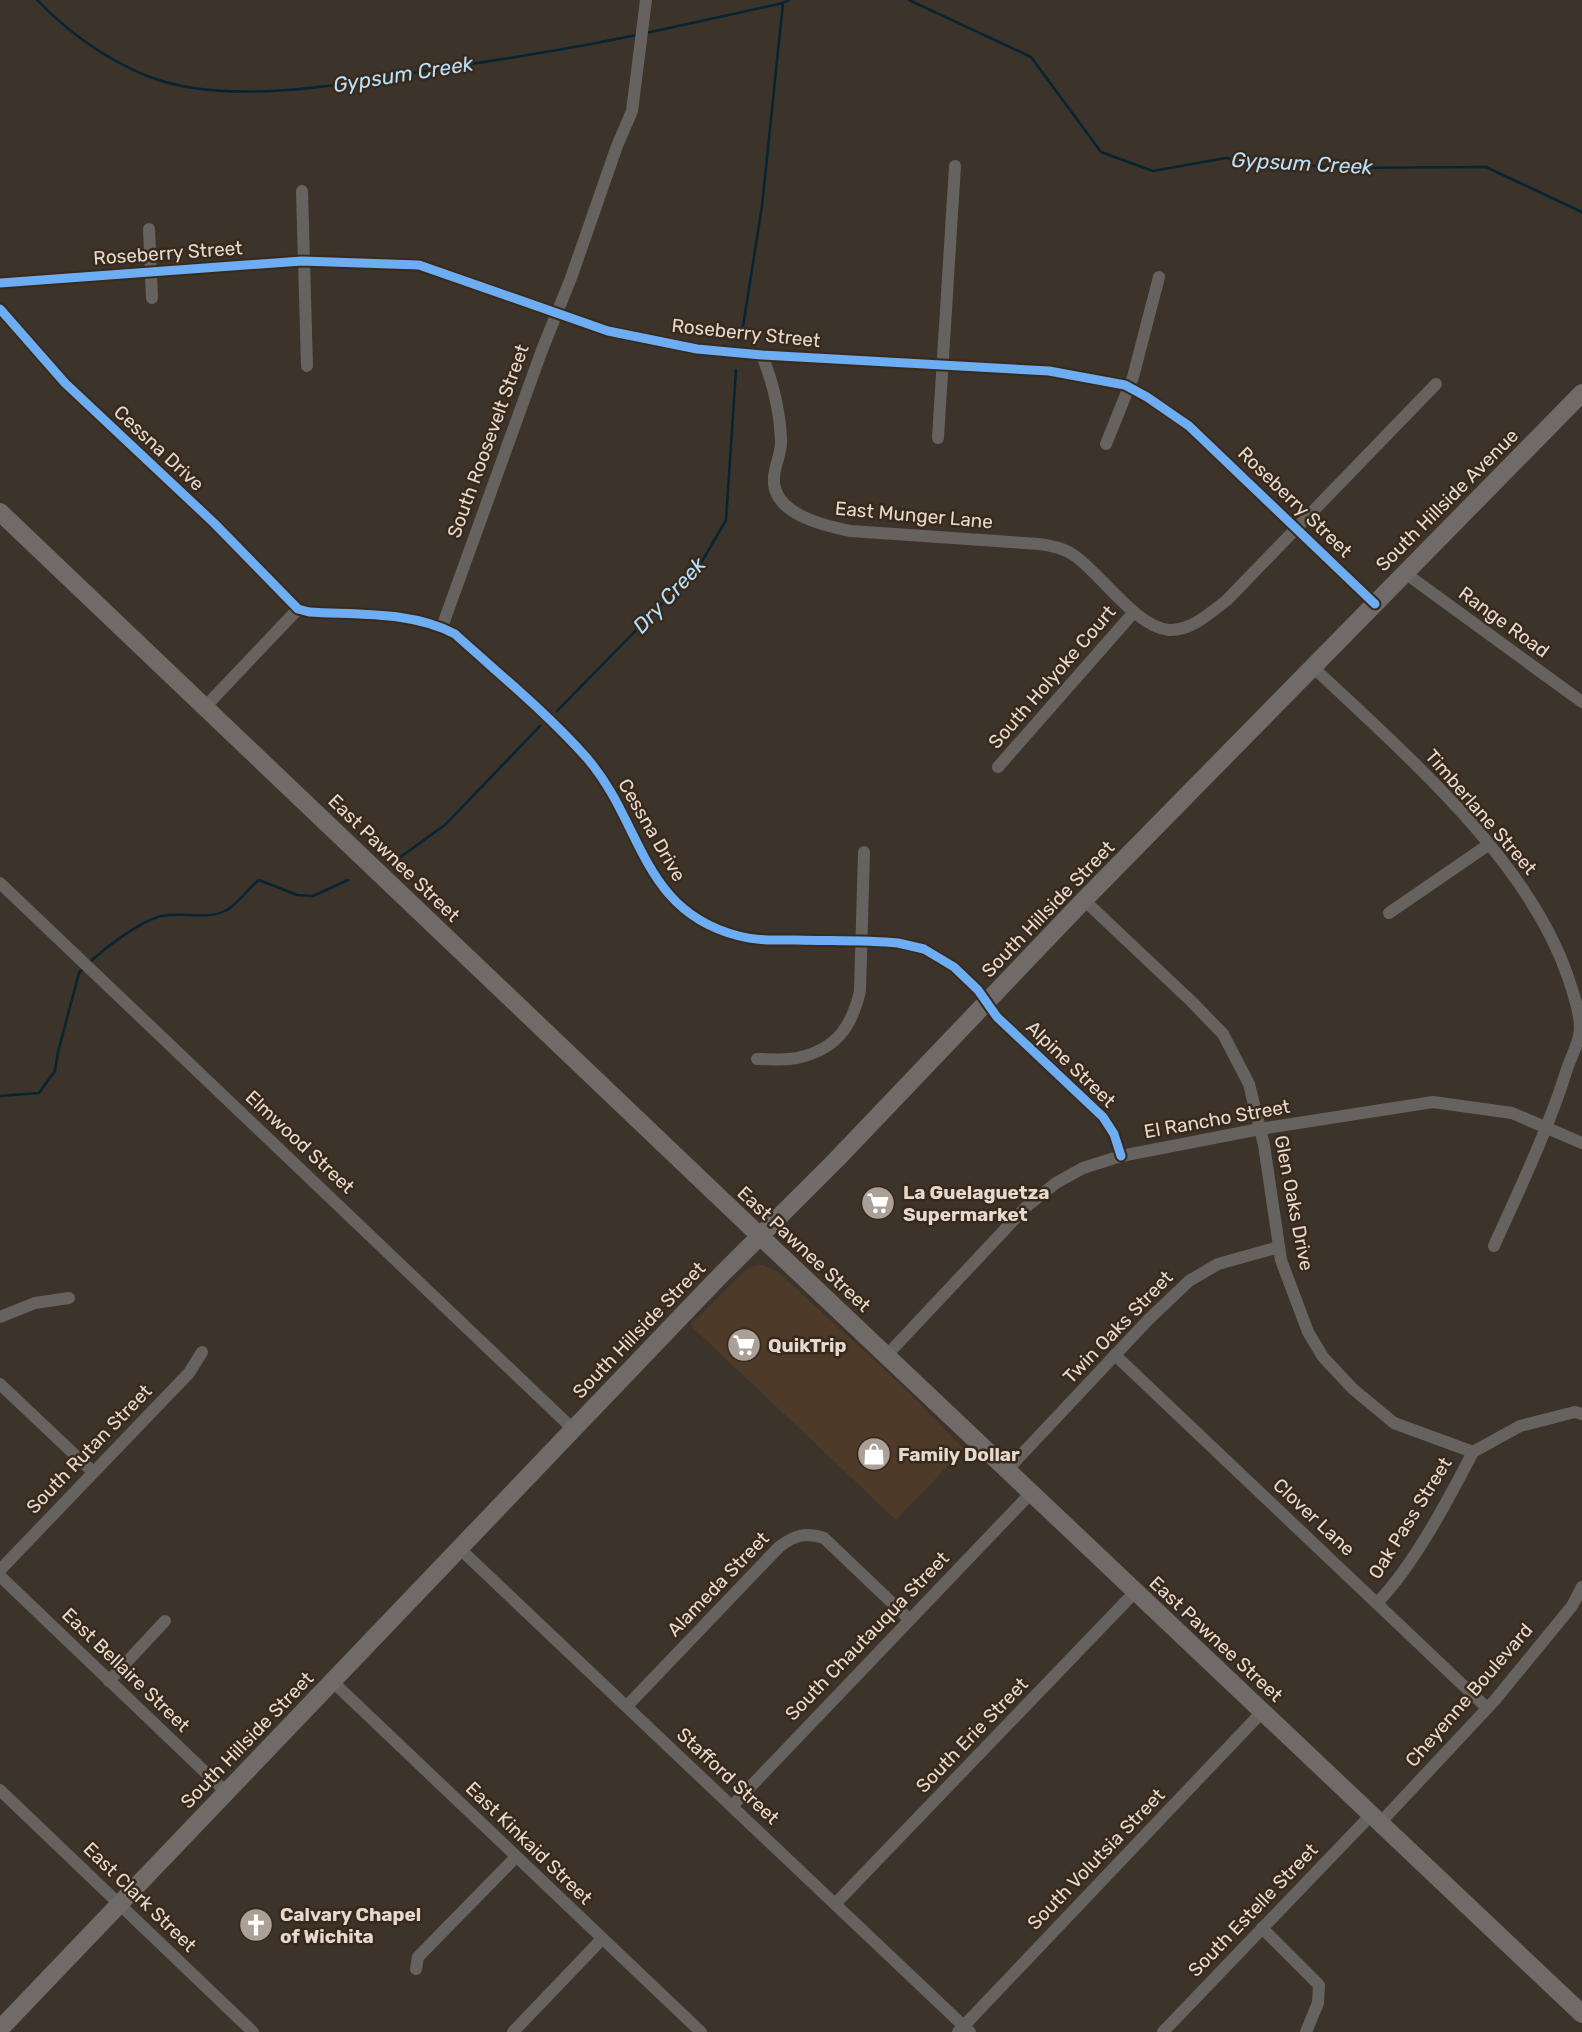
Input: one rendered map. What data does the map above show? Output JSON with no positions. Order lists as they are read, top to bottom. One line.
{"streets":{"main road":["South Hillside Avenue","East Pawnee Street","South Hillside Street"],"street":["Roseberry Street","South Roosevelt Street","Cessna Drive","East Munger Lane","Range Road","South Holyoke Court","Timberlane Street","Alpine Street","El Rancho Street","Elmwood Street","Glen Oaks Drive","Twin Oaks Street","South Rutan Street","Clover Lane","Oak Pass Street","Alameda Street","South Chautauqua Street","East Bellaire Street","Cheyenne Boulevard","South Erie Street","Stafford Street","East Kinkaid Street","South Volutsia Street","East Clark Street","South Estelle Street"]},"crossings":[["Roseberry Street","South Roosevelt Street"],["Roseberry Street","South Hillside Avenue"],["Roseberry Street","East Munger Lane"],["South Roosevelt Street","Cessna Drive"],["Cessna Drive","South Hillside Street"],["Cessna Drive","Alpine Street"],["South Hillside Avenue","Range Road"],["South Hillside Avenue","Timberlane Street"],["South Hillside Avenue","South Hillside Street"],["East Munger Lane","South Holyoke Court"],["Timberlane Street","South Hillside Street"],["Timberlane Street","El Rancho Street"],["East Pawnee Street","South Hillside Street"],["East Pawnee Street","El Rancho Street"],["East Pawnee Street","Twin Oaks Street"],["East Pawnee Street","South Chautauqua Street"],["East Pawnee Street","Cheyenne Boulevard"],["East Pawnee Street","South Erie Street"],["East Pawnee Street","South Volutsia Street"],["East Pawnee Street","South Estelle Street"],["South Hillside Street","Alpine Street"],["South Hillside Street","Elmwood Street"],["South Hillside Street","Glen Oaks Drive"],["South Hillside Street","East Bellaire Street"],["South Hillside Street","Stafford Street"],["South Hillside Street","East Kinkaid Street"],["South Hillside Street","East Clark Street"],["Alpine Street","El Rancho Street"],["El Rancho Street","Glen Oaks Drive"],["Glen Oaks Drive","Twin Oaks Street"],["Glen Oaks Drive","Oak Pass Street"],["Twin Oaks Street","Clover Lane"],["Clover Lane","Oak Pass Street"],["Clover Lane","Cheyenne Boulevard"],["Alameda Street","South Chautauqua Street"],["Alameda Street","Stafford Street"],["South Chautauqua Street","Stafford Street"],["Cheyenne Boulevard","South Estelle Street"],["South Erie Street","Stafford Street"],["Stafford Street","South Volutsia Street"]],"water":["Gypsum Creek","Dry Creek"],"places":{"supermarket":["La Guelaguetza Supermarket","QuikTrip"],"shop":["Family Dollar"],"church":["Calvary Chapel of Wichita"]}}
